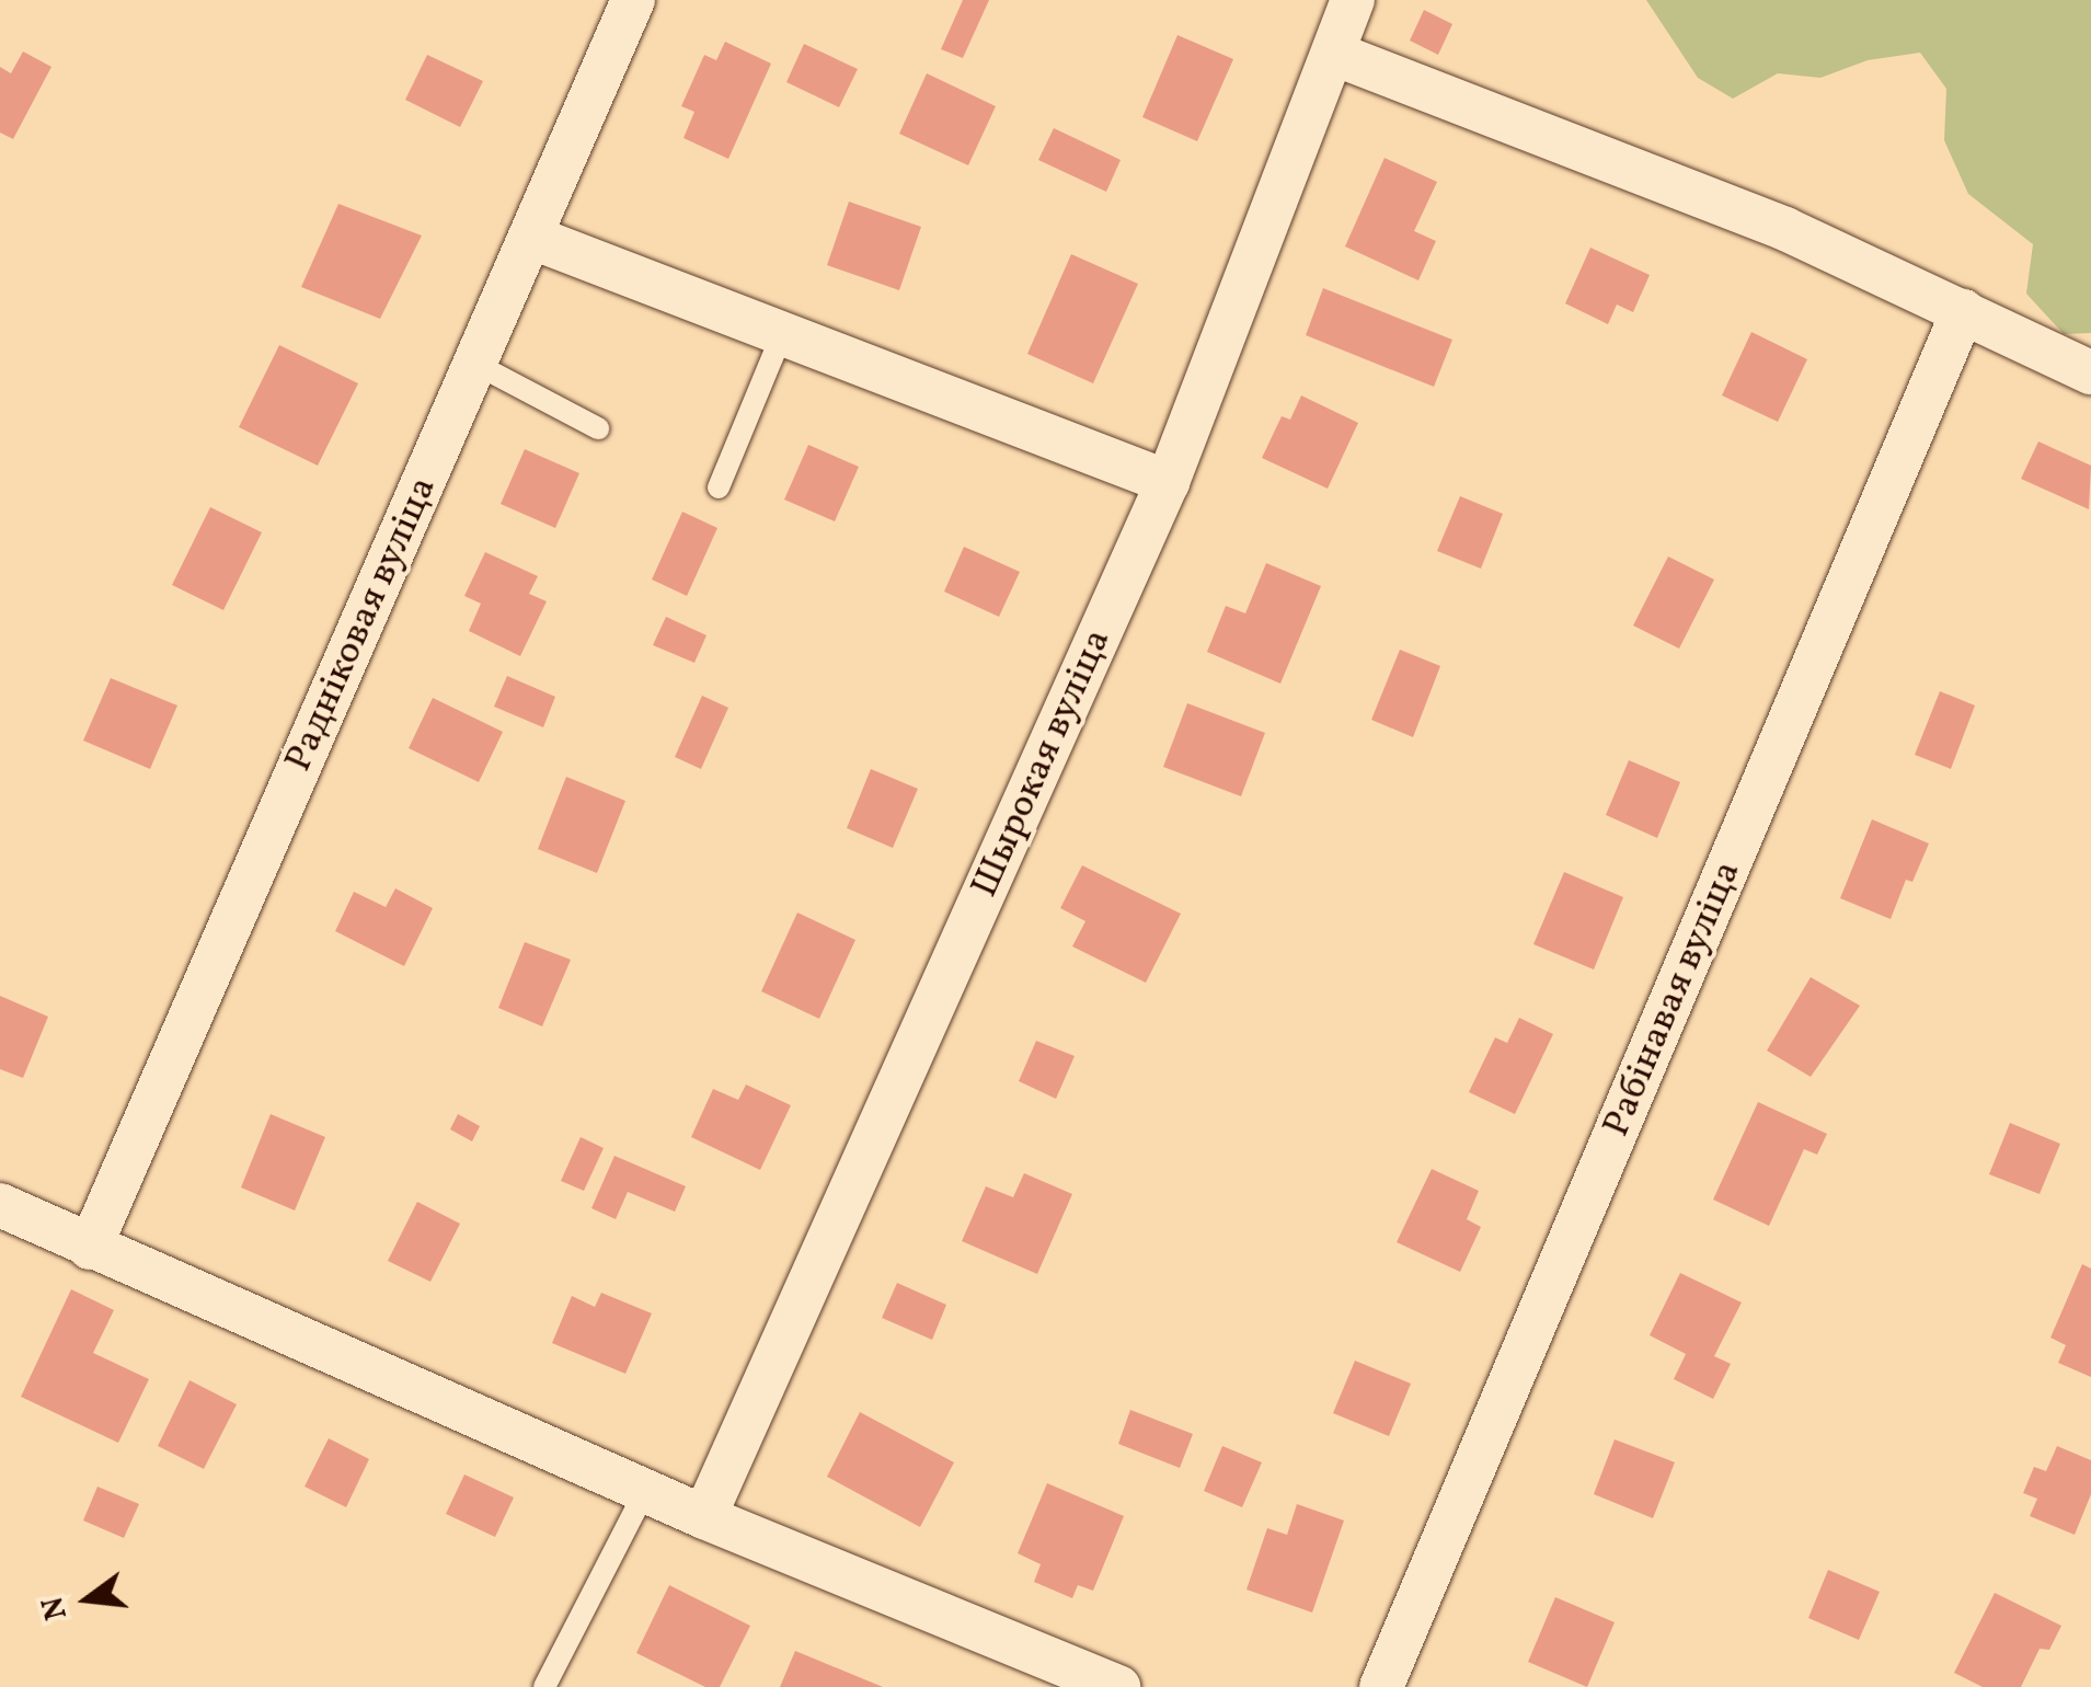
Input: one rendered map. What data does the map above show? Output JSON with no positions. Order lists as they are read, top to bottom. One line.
{"streets":{"street":["Радніковая вуліца","Шырокая вуліца","Рабінавая вуліца"]},"north":"left"}
